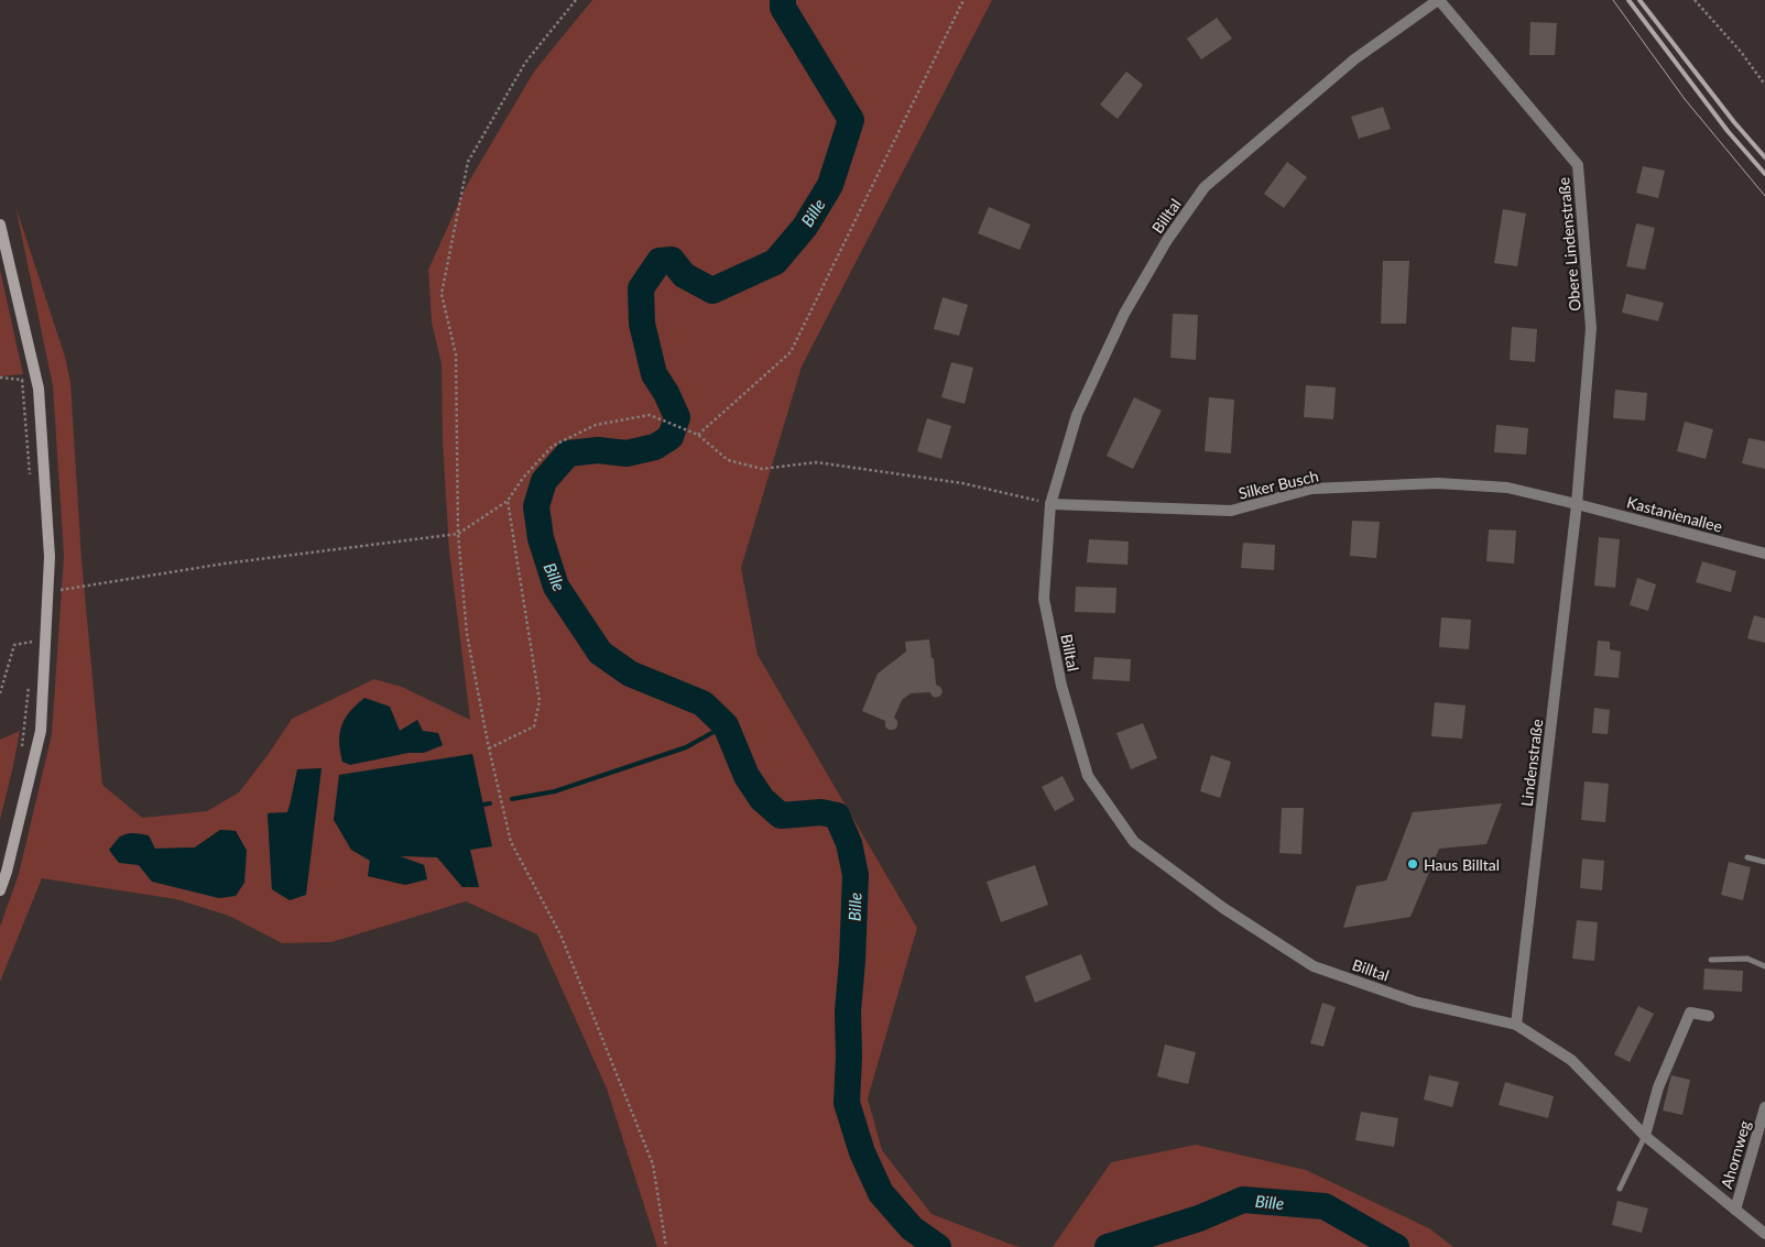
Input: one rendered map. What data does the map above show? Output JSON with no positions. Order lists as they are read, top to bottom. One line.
{"streets":{"street":["Billtal","Obere Lindenstraße","Silker Busch","Kastanienallee","Lindenstraße","Ahornweg"]},"crossings":[["Billtal","Obere Lindenstraße"],["Billtal","Silker Busch"],["Billtal","Lindenstraße"],["Billtal","Ahornweg"],["Obere Lindenstraße","Silker Busch"],["Obere Lindenstraße","Kastanienallee"],["Obere Lindenstraße","Lindenstraße"],["Silker Busch","Kastanienallee"],["Silker Busch","Lindenstraße"],["Kastanienallee","Lindenstraße"]],"water":["Bille"],"places":["Haus Billtal"]}
